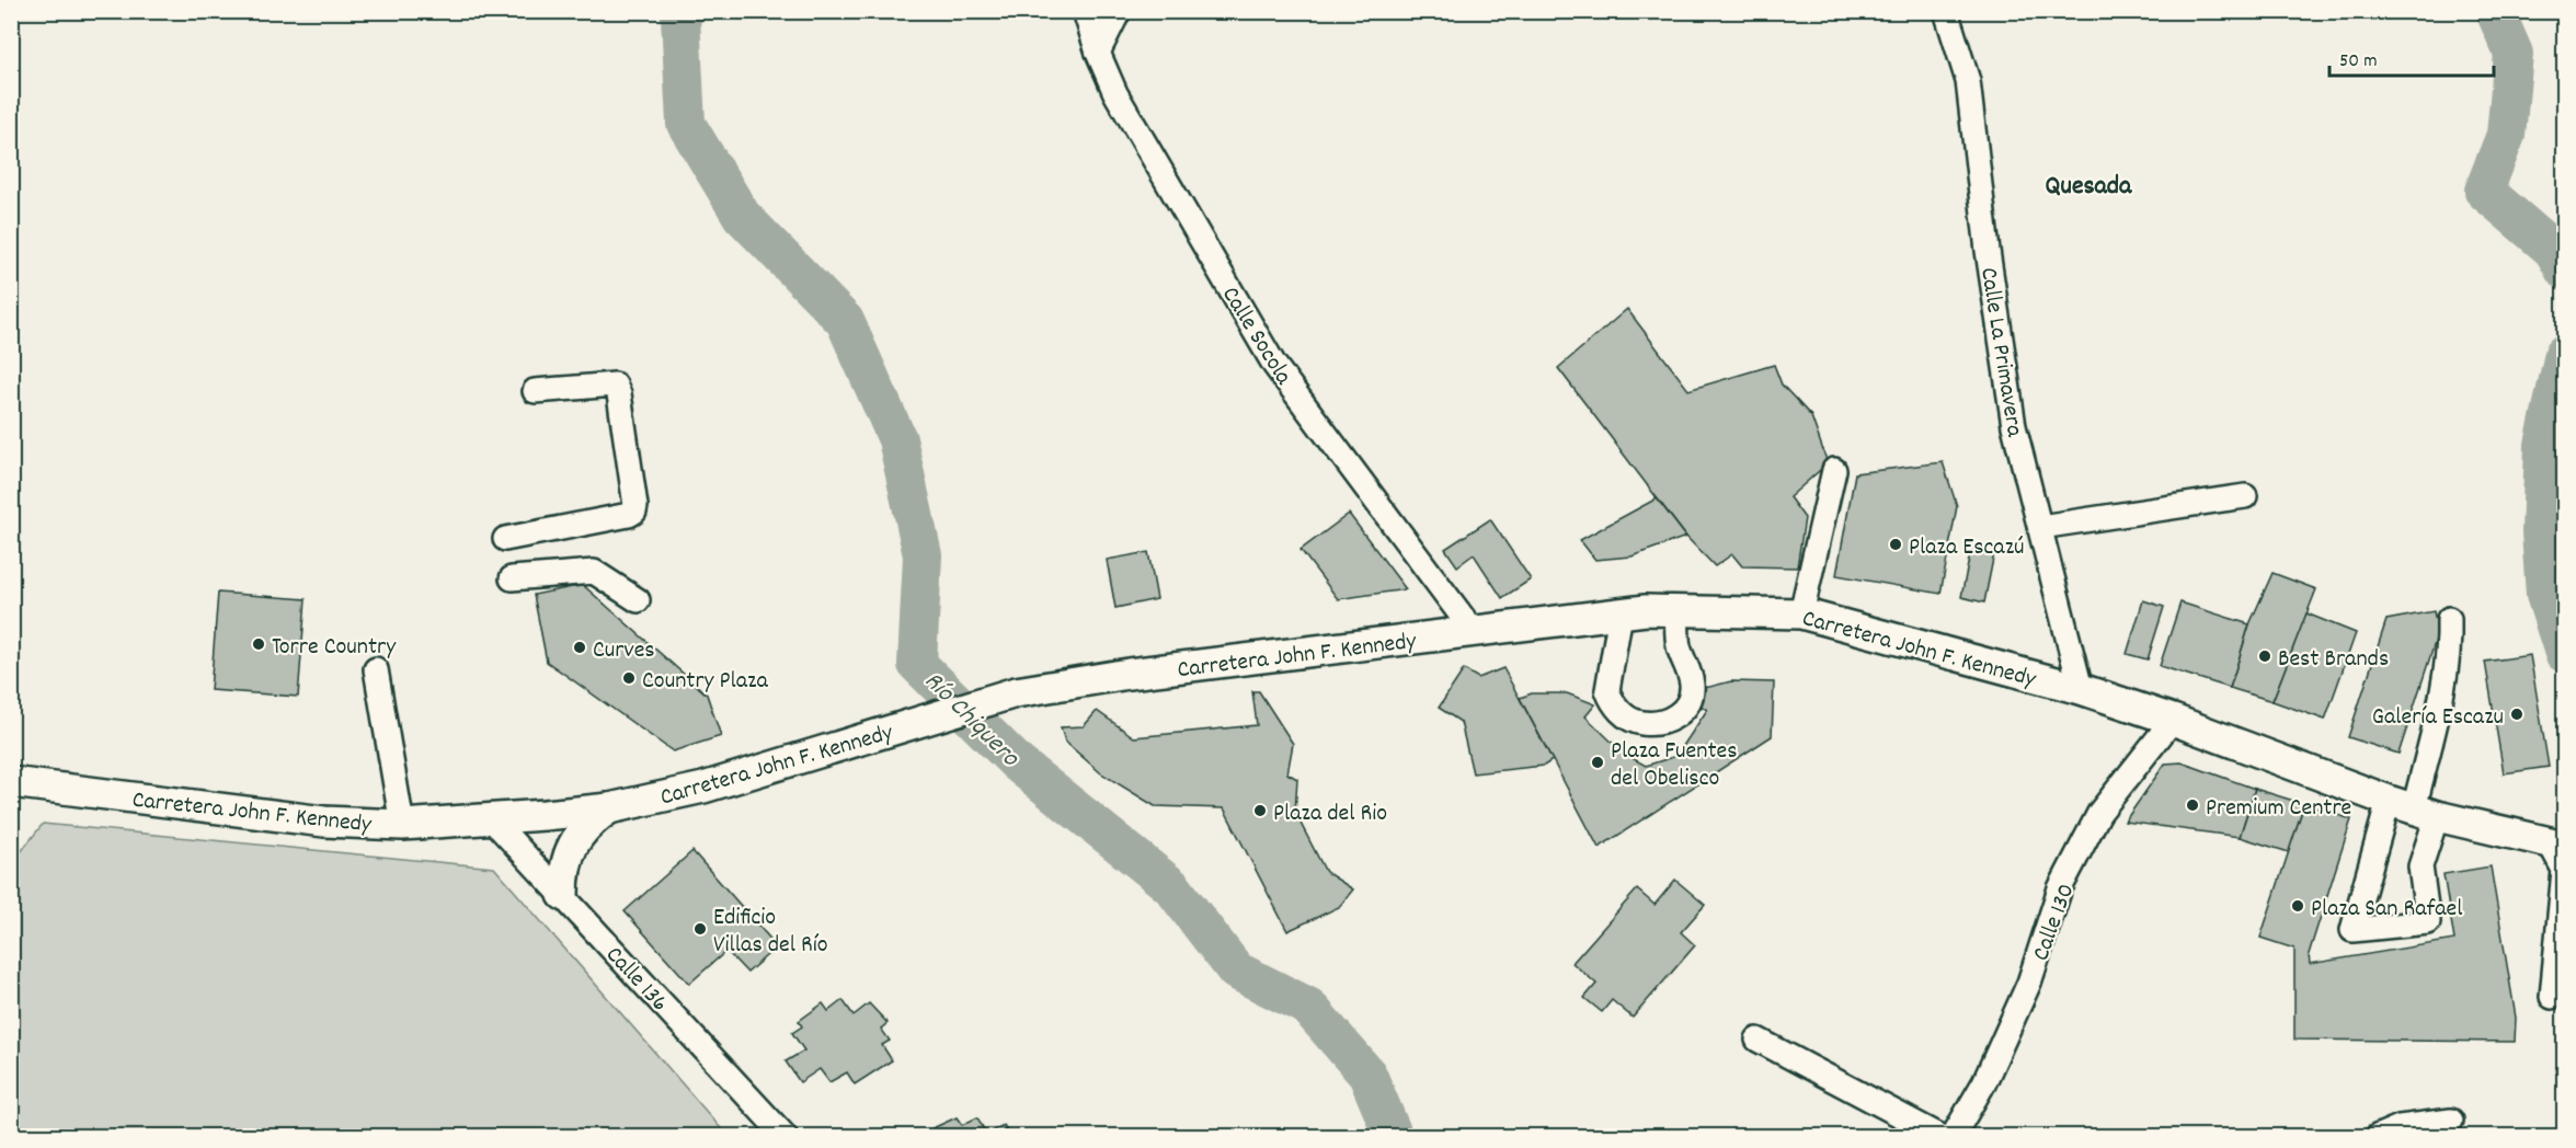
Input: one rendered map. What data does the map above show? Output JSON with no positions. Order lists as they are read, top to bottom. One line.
{"streets":{"main road":["Carretera John F. Kennedy"],"street":["Calle Socola","Calle La Primavera","Calle 130","Calle 136"]},"crossings":[["Calle Socola","Carretera John F. Kennedy"],["Calle La Primavera","Carretera John F. Kennedy"],["Carretera John F. Kennedy","Calle 130"],["Carretera John F. Kennedy","Calle 136"]],"districts":["Quesada"],"water":["Río Chiquero"],"places":["Plaza Escazú","Torre Country","Curves","Best Brands","Country Plaza","Galería Escazu","Plaza Fuentes del Obelisco","Premium Centre","Plaza del Rio","Plaza San Rafael","Edificio Villas del Río"],"scale_bar":"50 m"}
